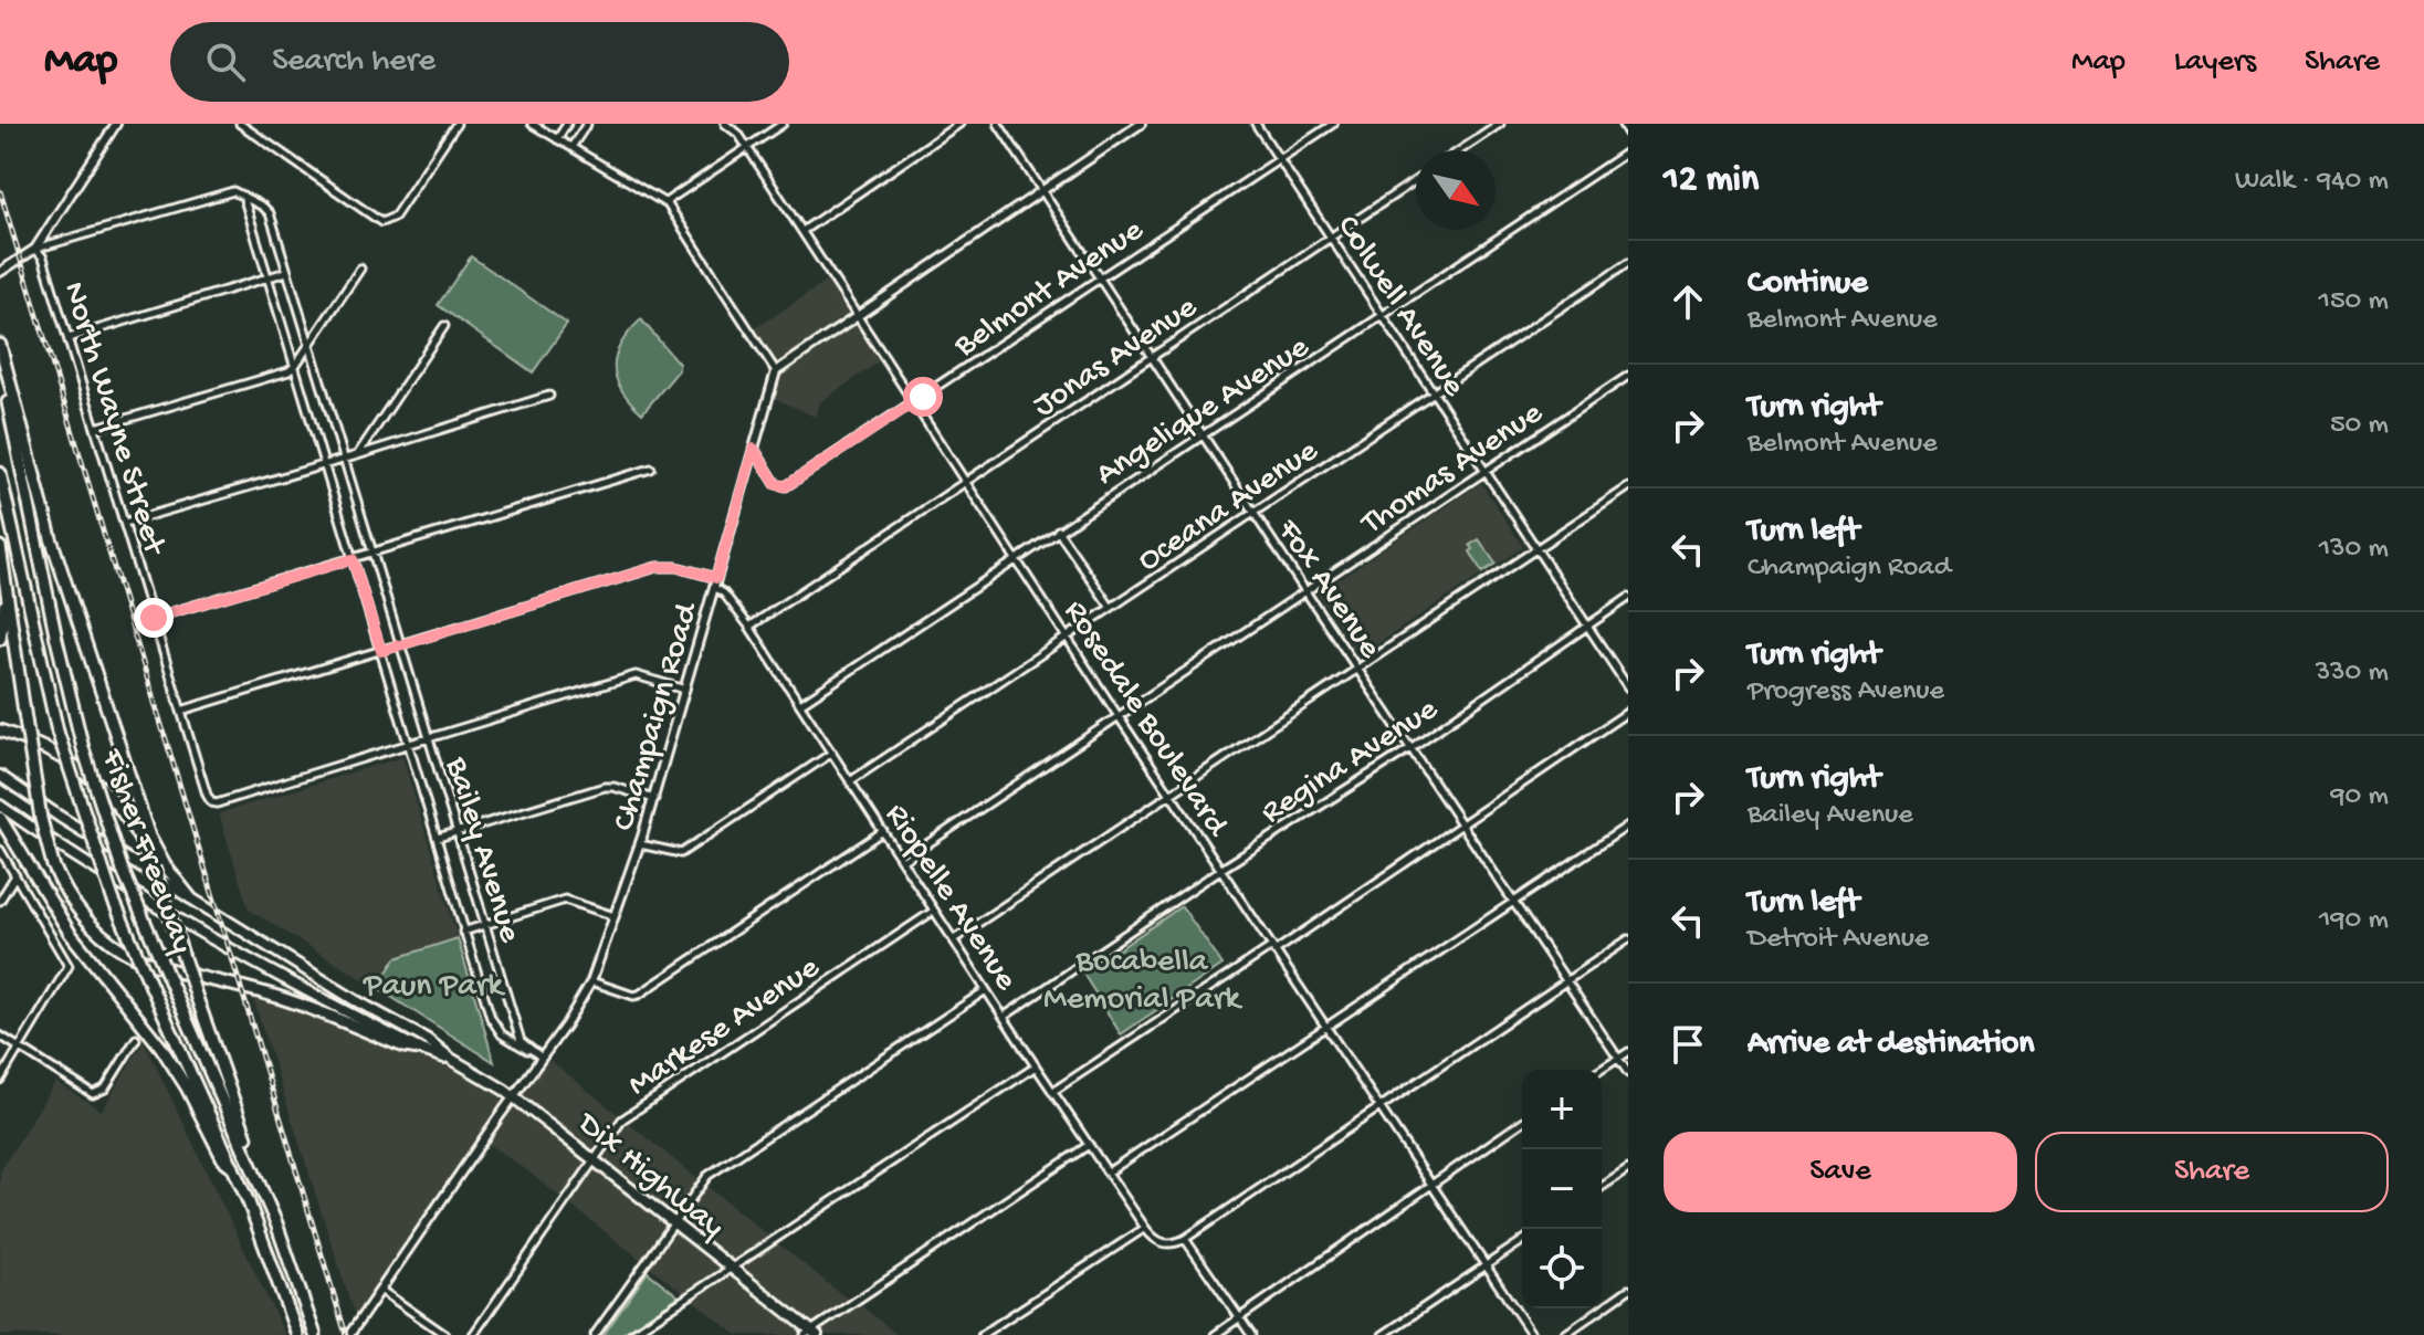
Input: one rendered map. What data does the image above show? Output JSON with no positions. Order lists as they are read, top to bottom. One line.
{"streets":{"highway":["Fisher Freeway"],"main road":["Dix Highway"],"street":["Belmont Avenue","Colwell Avenue","Jonas Avenue","Angelique Avenue","North Wayne Street","Thomas Avenue","Oceana Avenue","Fox Avenue","Champaign Road","Rosedale Boulevard","Regina Avenue","Bailey Avenue","Riopelle Avenue","Markese Avenue"]},"crossings":[["Belmont Avenue","Colwell Avenue"],["Belmont Avenue","Fox Avenue"],["Belmont Avenue","Champaign Road"],["Belmont Avenue","Rosedale Boulevard"],["Colwell Avenue","Jonas Avenue"],["Colwell Avenue","Angelique Avenue"],["Colwell Avenue","Thomas Avenue"],["Colwell Avenue","Oceana Avenue"],["Colwell Avenue","Regina Avenue"],["Jonas Avenue","Fox Avenue"],["Jonas Avenue","Rosedale Boulevard"],["Jonas Avenue","Riopelle Avenue"],["Angelique Avenue","Fox Avenue"],["Angelique Avenue","Rosedale Boulevard"],["Angelique Avenue","Riopelle Avenue"],["North Wayne Street","Bailey Avenue"],["Thomas Avenue","Fox Avenue"],["Thomas Avenue","Rosedale Boulevard"],["Thomas Avenue","Riopelle Avenue"],["Oceana Avenue","Fox Avenue"],["Oceana Avenue","Rosedale Boulevard"],["Oceana Avenue","Riopelle Avenue"],["Fox Avenue","Regina Avenue"],["Champaign Road","Bailey Avenue"],["Champaign Road","Riopelle Avenue"],["Champaign Road","Dix Highway"],["Rosedale Boulevard","Regina Avenue"],["Regina Avenue","Riopelle Avenue"],["Riopelle Avenue","Markese Avenue"],["Markese Avenue","Dix Highway"]],"parks":["Bocabella Memorial Park","Paun Park"],"north":"bottom right","page":{"header":"Map","search":"Search here","nav":["Map","Layers","Share"],"heading":["12 min","Walk · 940 m"],"list":[["Continue","Belmont Avenue","150 m"],["Turn right","Belmont Avenue","50 m"],["Turn left","Champaign Road","130 m"],["Turn right","Progress Avenue","330 m"],["Turn right","Bailey Avenue","90 m"],["Turn left","Detroit Avenue","190 m"],"Arrive at destination"],"map_buttons":["+","−"],"buttons":["Save","Share"]}}
